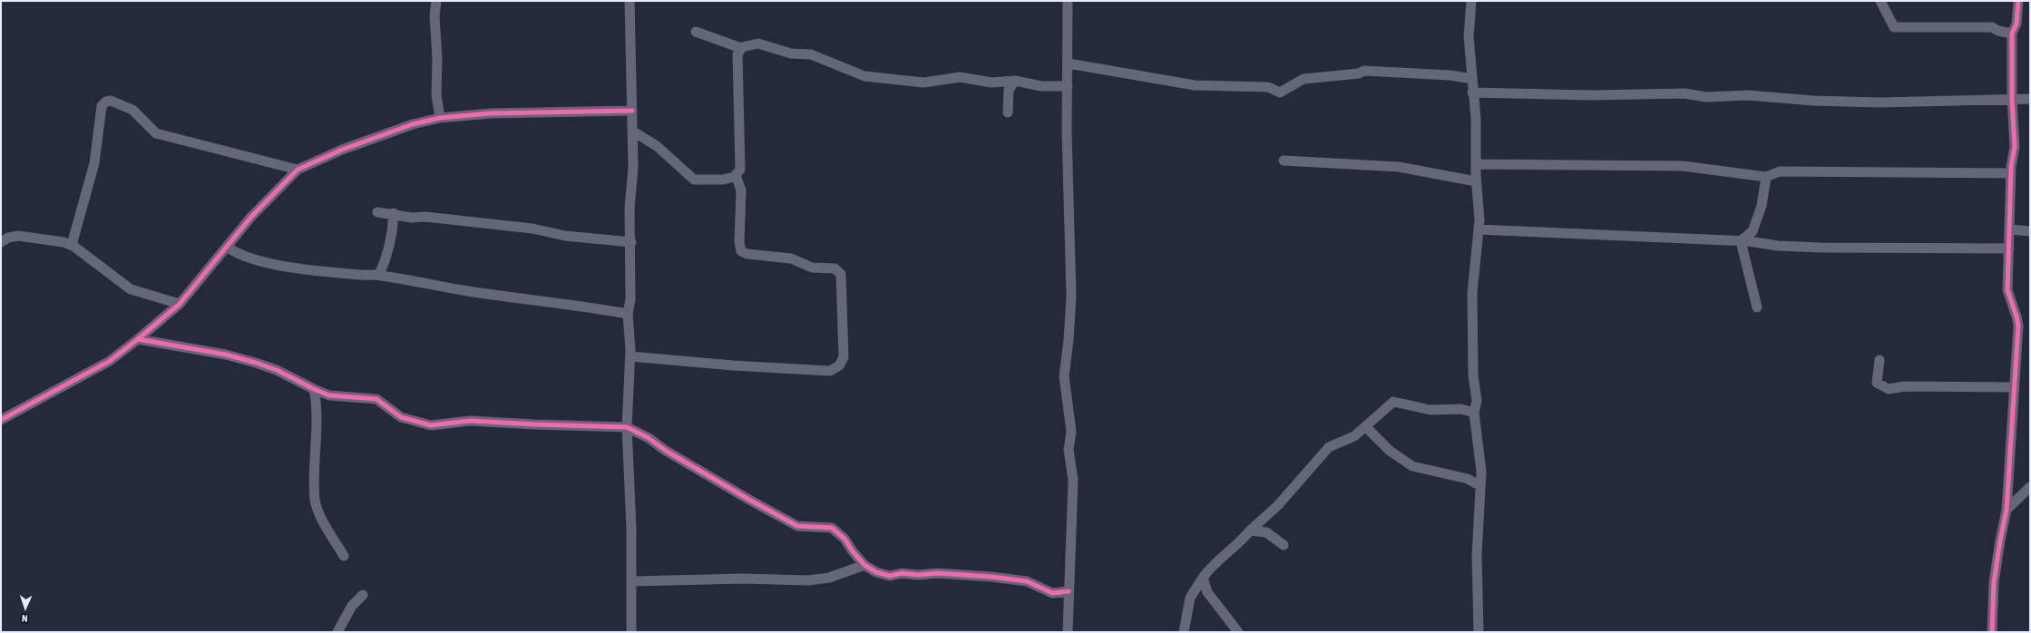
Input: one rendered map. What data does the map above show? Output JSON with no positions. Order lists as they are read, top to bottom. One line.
{"north":"bottom"}
